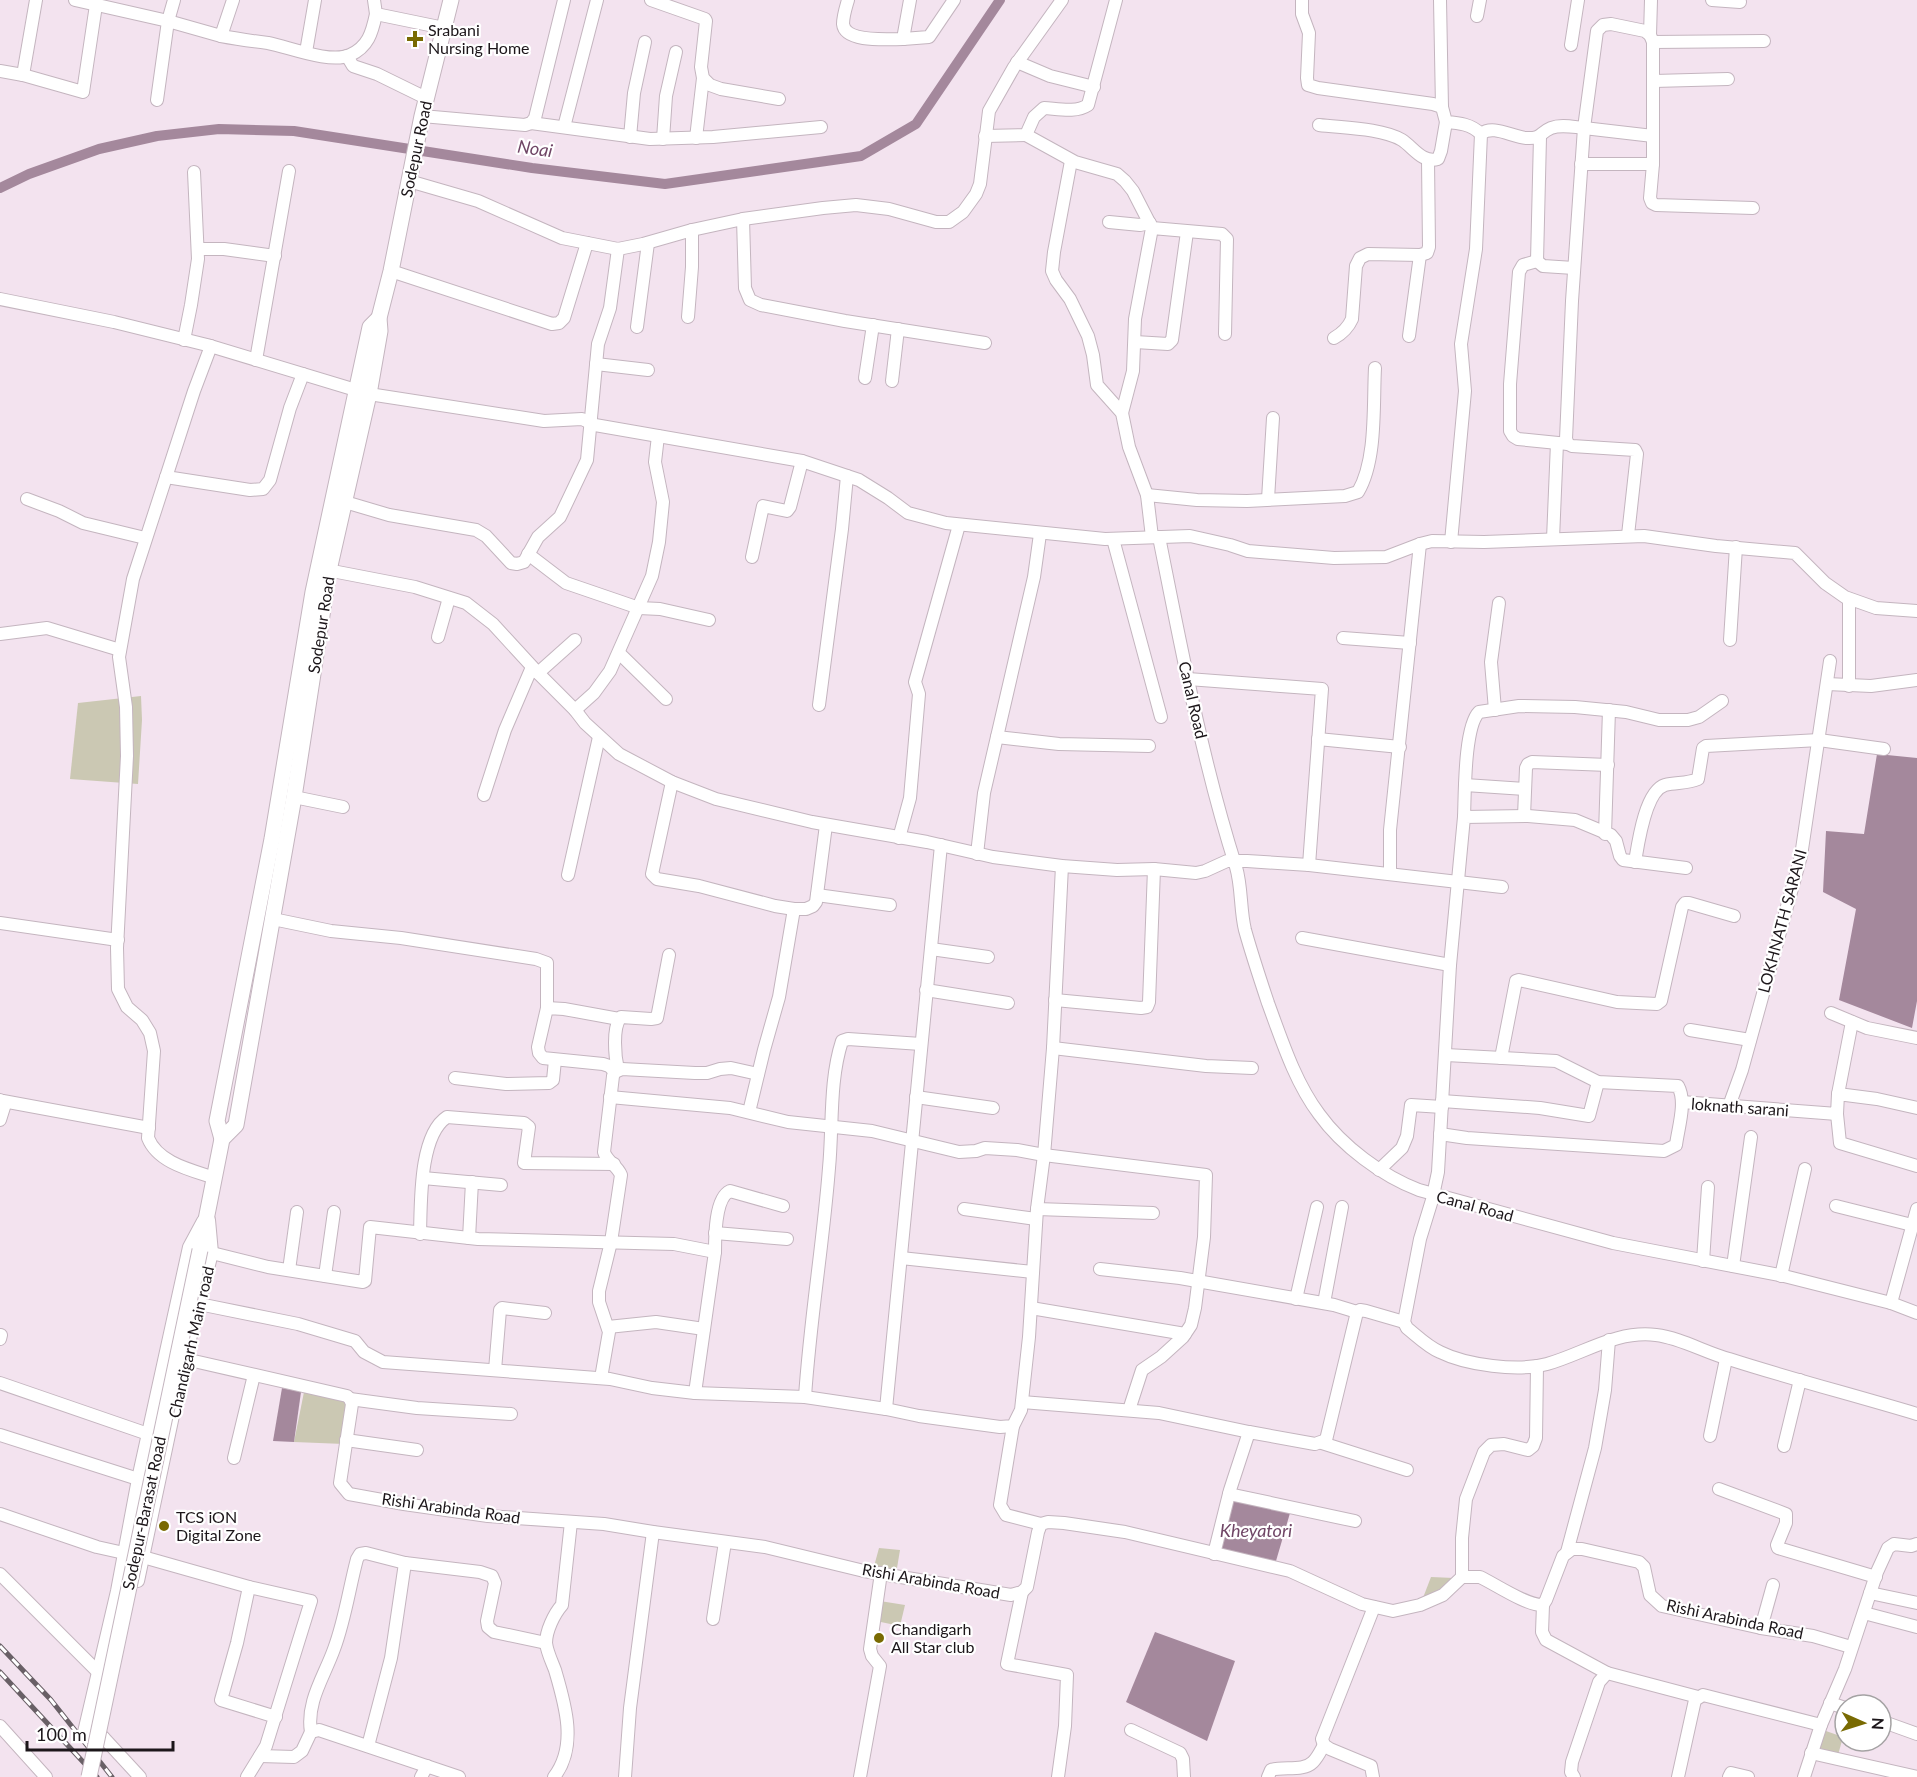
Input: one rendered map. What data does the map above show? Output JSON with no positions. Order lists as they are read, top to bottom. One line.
{"streets":{"main road":["Sodepur Road","Sodepur-Barasat Road"],"street":["Canal Road","LOKHNATH SARANI","loknath sarani","Chandigarh Main road","Rishi Arabinda Road"]},"crossings":[["Sodepur Road","Chandigarh Main road"],["Sodepur Road","Sodepur-Barasat Road"],["LOKHNATH SARANI","loknath sarani"],["Chandigarh Main road","Sodepur-Barasat Road"]],"water":["Noai","Kheyatori"],"places":{"health":["Srabani Nursing Home"],"other":["TCS iON Digital Zone","Chandigarh All Star club"]},"scale_bar":"100 m","north":"right"}
